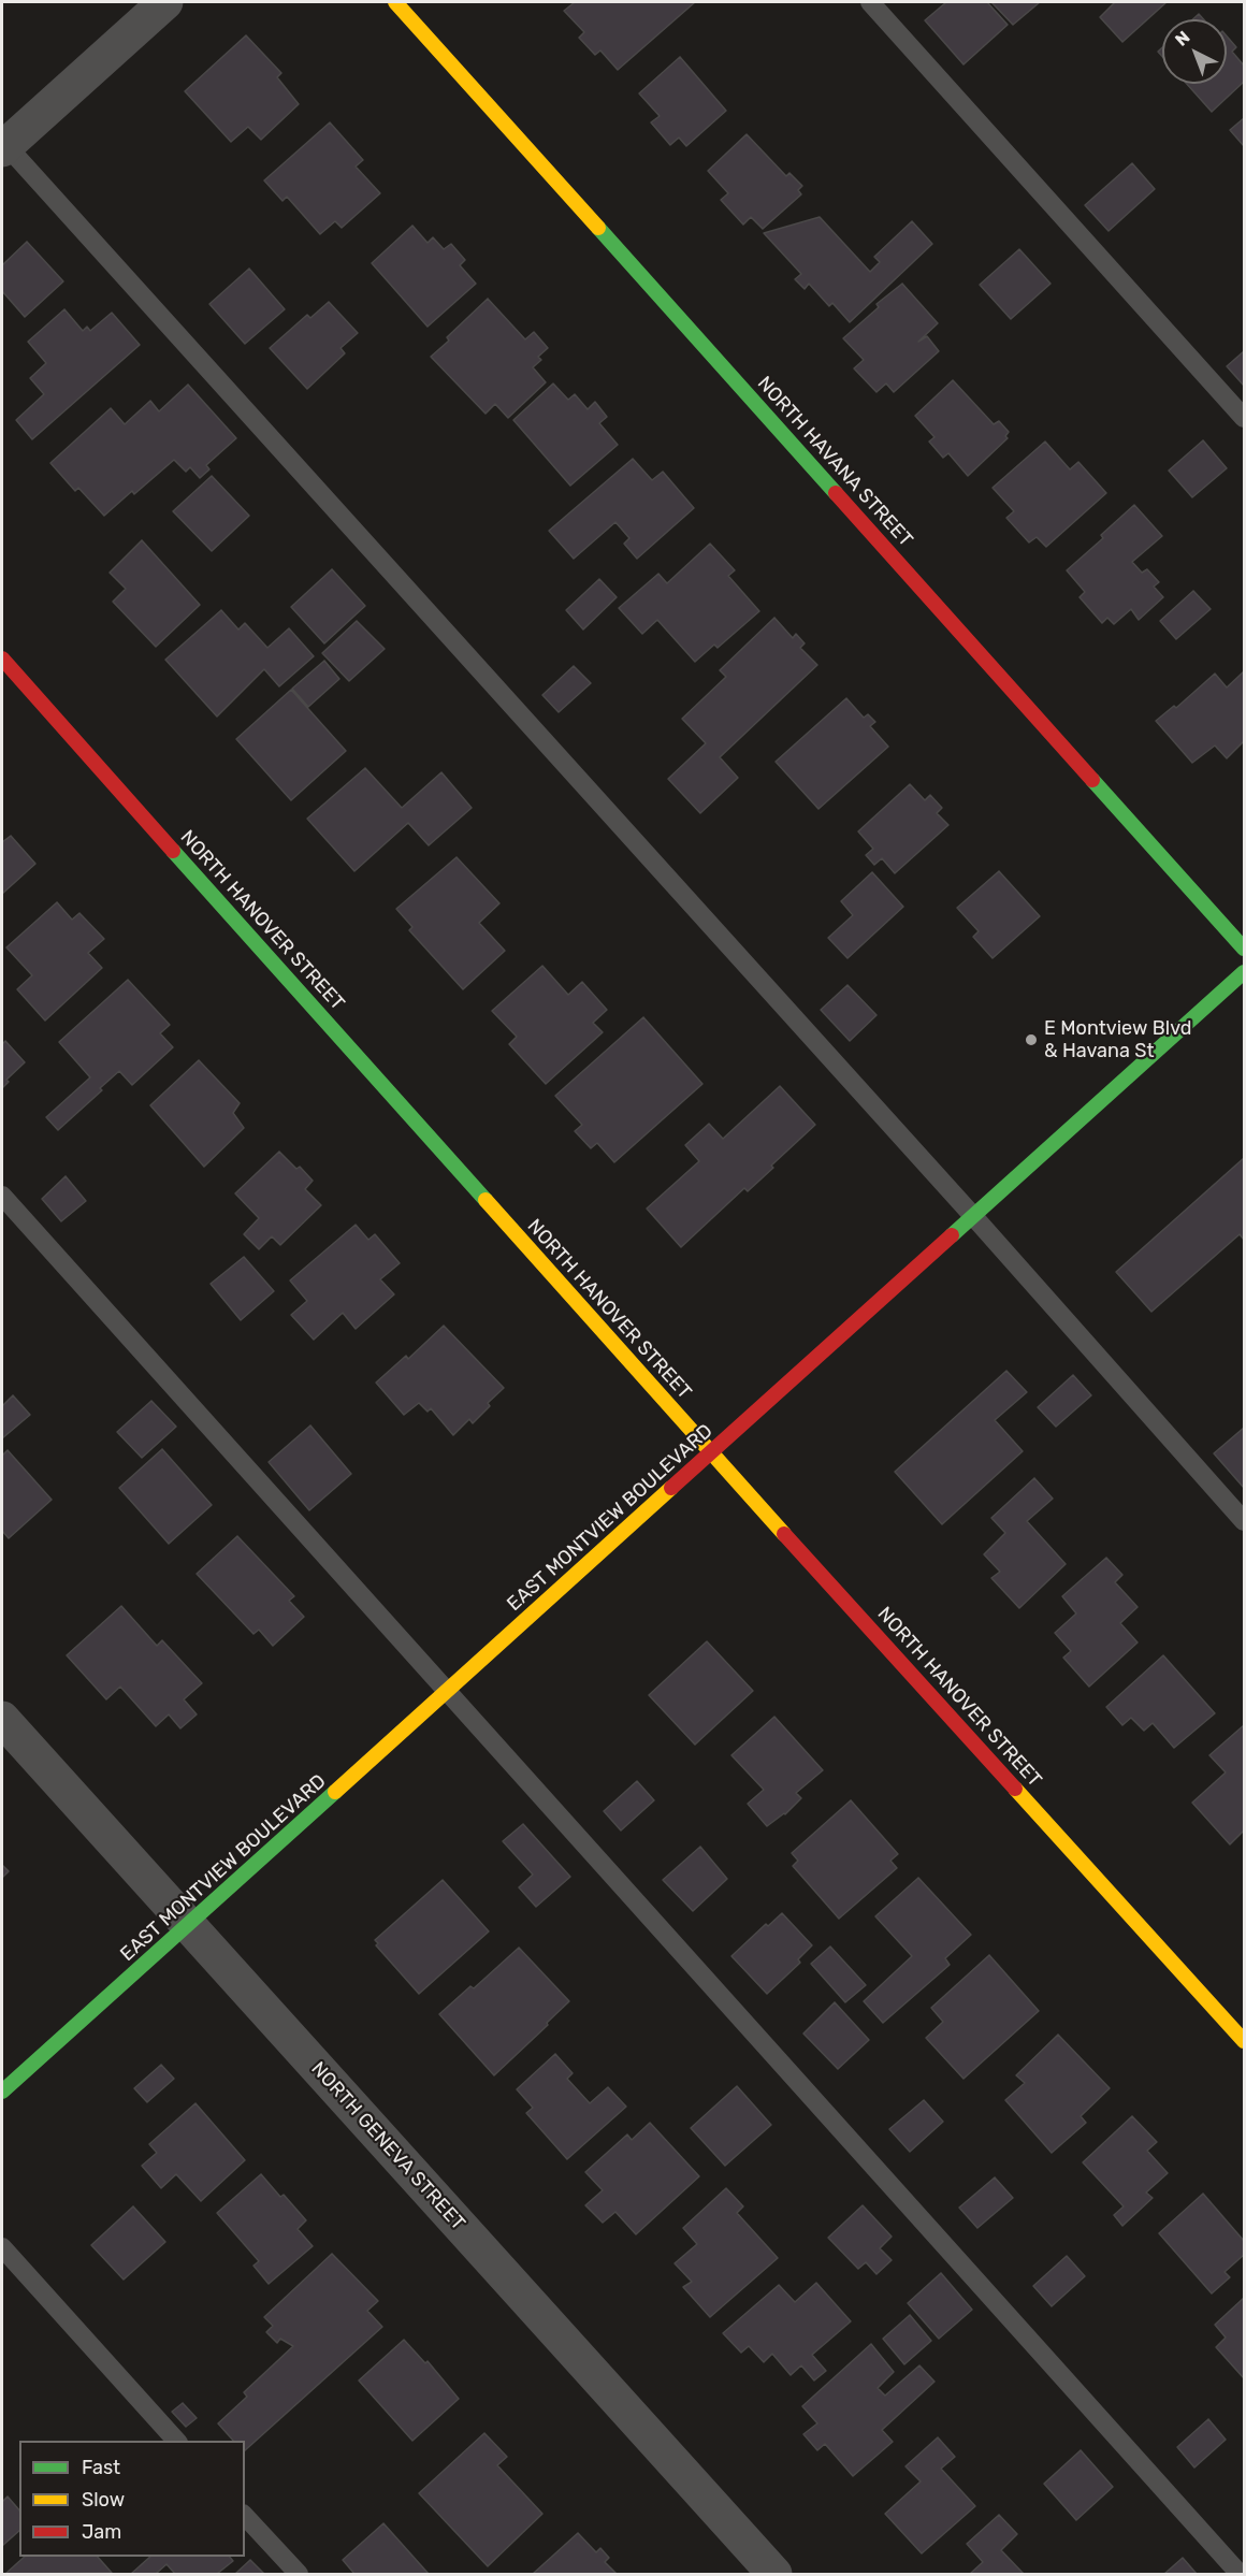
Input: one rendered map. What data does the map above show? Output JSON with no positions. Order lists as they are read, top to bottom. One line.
{"streets":{"street":["NORTH HAVANA STREET","NORTH HANOVER STREET","EAST MONTVIEW BOULEVARD","NORTH GENEVA STREET"]},"crossings":[["NORTH HANOVER STREET","EAST MONTVIEW BOULEVARD"],["EAST MONTVIEW BOULEVARD","NORTH GENEVA STREET"]],"places":["E Montview Blvd & Havana St"],"legend":["Fast","Slow","Jam"],"north":"top left"}
